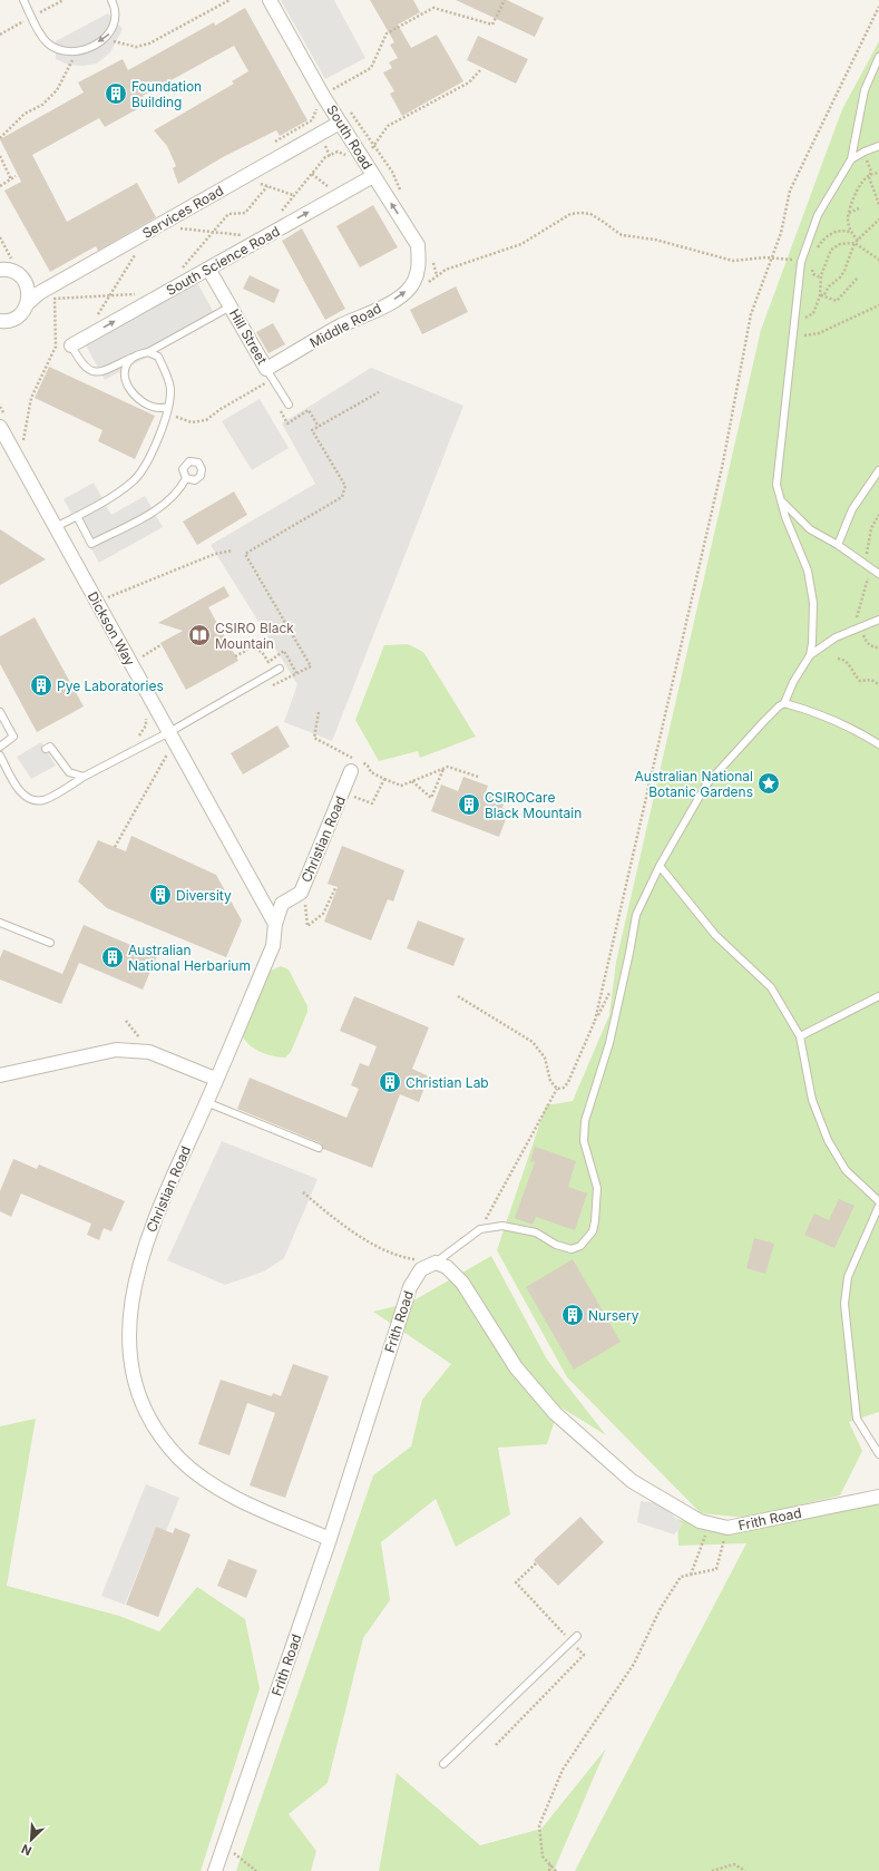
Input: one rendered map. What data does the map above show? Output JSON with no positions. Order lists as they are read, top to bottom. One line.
{"streets":{"street":["South Road","Services Road","South Science Road","Middle Road","Hill Street","Dickson Way","Christian Road","Frith Road"]},"crossings":[["South Road","Services Road"],["South Road","South Science Road"],["South Road","Middle Road"],["South Science Road","Hill Street"],["Middle Road","Hill Street"],["Dickson Way","Christian Road"],["Christian Road","Frith Road"]],"one_way":["South Road","South Science Road","Middle Road"],"places":{"building":["Foundation Building","Pye Laboratories","CSIROCare Black Mountain","Diversity","Australian National Herbarium","Christian Lab","Nursery"],"library":["CSIRO Black Mountain"],"place":["Australian National Botanic Gardens"]},"north":"bottom left"}
